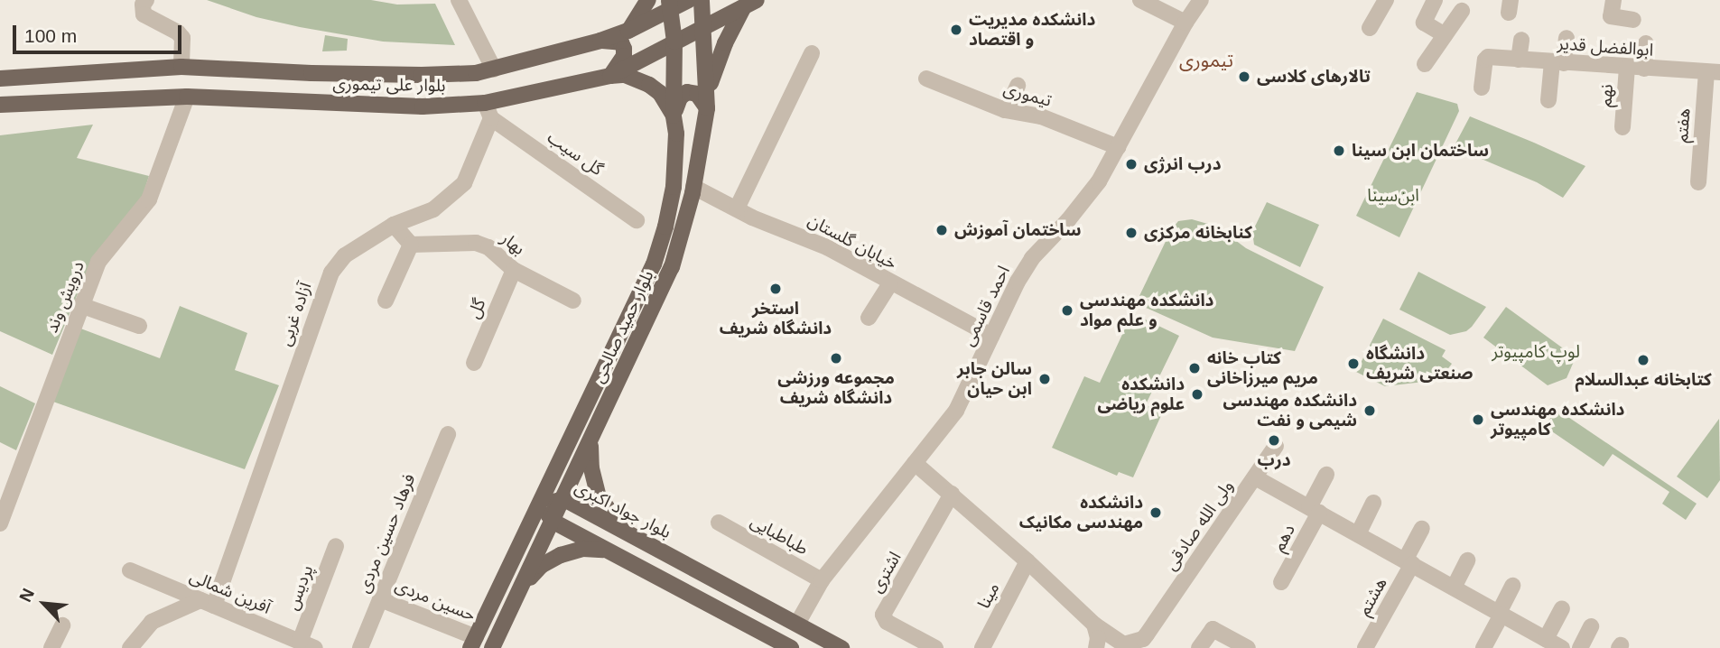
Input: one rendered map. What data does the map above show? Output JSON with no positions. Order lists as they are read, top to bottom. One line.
{"streets":{"main road":["بلوار علی تیموری","بلوار حمید صالحی","بلوار جواد اکبری"],"street":["ابوالفضل قدیر","تیموری","نهم","هفتم","گل سیب","خیابان گلستان","بهار","درویش‌ وند","احمد قاسمی","گل","آزاده غربی","ولی الله صادقی","فرهاد حسین مردی","طباطبایی","دهم","اشتری","پردیس","آفرین شمالی","مینا","هشتم","حسین مردی"]},"crossings":[["ابوالفضل قدیر","نهم"],["ابوالفضل قدیر","هفتم"],["بلوار علی تیموری","گل سیب"],["بلوار علی تیموری","درویش‌ وند"],["بلوار علی تیموری","آزاده غربی"],["بلوار علی تیموری","بلوار حمید صالحی"],["تیموری","احمد قاسمی"],["گل سیب","آزاده غربی"],["خیابان گلستان","احمد قاسمی"],["خیابان گلستان","بلوار حمید صالحی"],["بهار","گل"],["احمد قاسمی","بلوار جواد اکبری"],["احمد قاسمی","ولی الله صادقی"],["احمد قاسمی","طباطبایی"],["آزاده غربی","آفرین شمالی"],["بلوار حمید صالحی","بلوار جواد اکبری"],["بلوار حمید صالحی","حسین مردی"],["ولی الله صادقی","دهم"],["ولی الله صادقی","اشتری"],["ولی الله صادقی","مینا"],["ولی الله صادقی","هشتم"],["فرهاد حسین مردی","حسین مردی"],["پردیس","آفرین شمالی"]],"districts":["تیموری"],"parks":["ابن‌سینا","لوپ کامپیوتر"],"places":["دانشکده مدیریت و اقتصاد","تالارهای کلاسی","ساختمان ابن سینا","درب انرژی","ساختمان آموزش","کنابخانه مرکزی","استخر دانشگاه شریف","دانشکده مهندسی و علم مواد","مجموعه ورزشی دانشگاه شریف","کتابخانه عبدالسلام","دانشگاه صنعتی شریف","کتاب خانه مریم میرزاخانی","سالن جابر ابن حیان","دانشکده علوم ریاضی","دانشکده مهندسی شیمی و نفت","دانشکده مهندسی کامپیوتر","درب","دانشکده مهندسی مکانیک"],"scale_bar":"100 m","north":"top left"}
